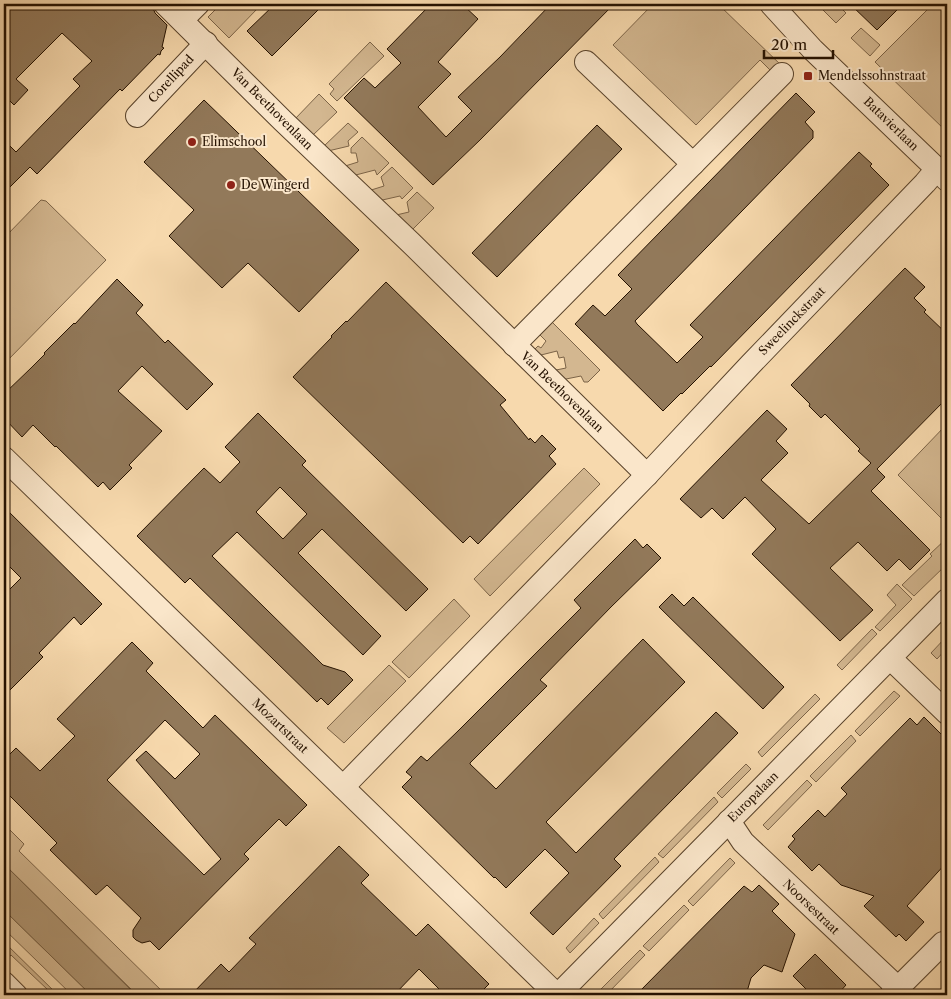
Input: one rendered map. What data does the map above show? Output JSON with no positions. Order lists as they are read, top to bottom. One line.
{"streets":{"street":["Corellipad","Van Beethovenlaan","Batavierlaan","Sweelinckstraat","Mozartstraat","Europalaan","Noorsestraat"]},"crossings":[["Corellipad","Van Beethovenlaan"],["Van Beethovenlaan","Sweelinckstraat"],["Batavierlaan","Sweelinckstraat"],["Mozartstraat","Europalaan"],["Europalaan","Noorsestraat"]],"places":{"transit":["Mendelssohnstraat"],"other":["Elimschool","De Wingerd"]},"scale_bar":"20 m"}
